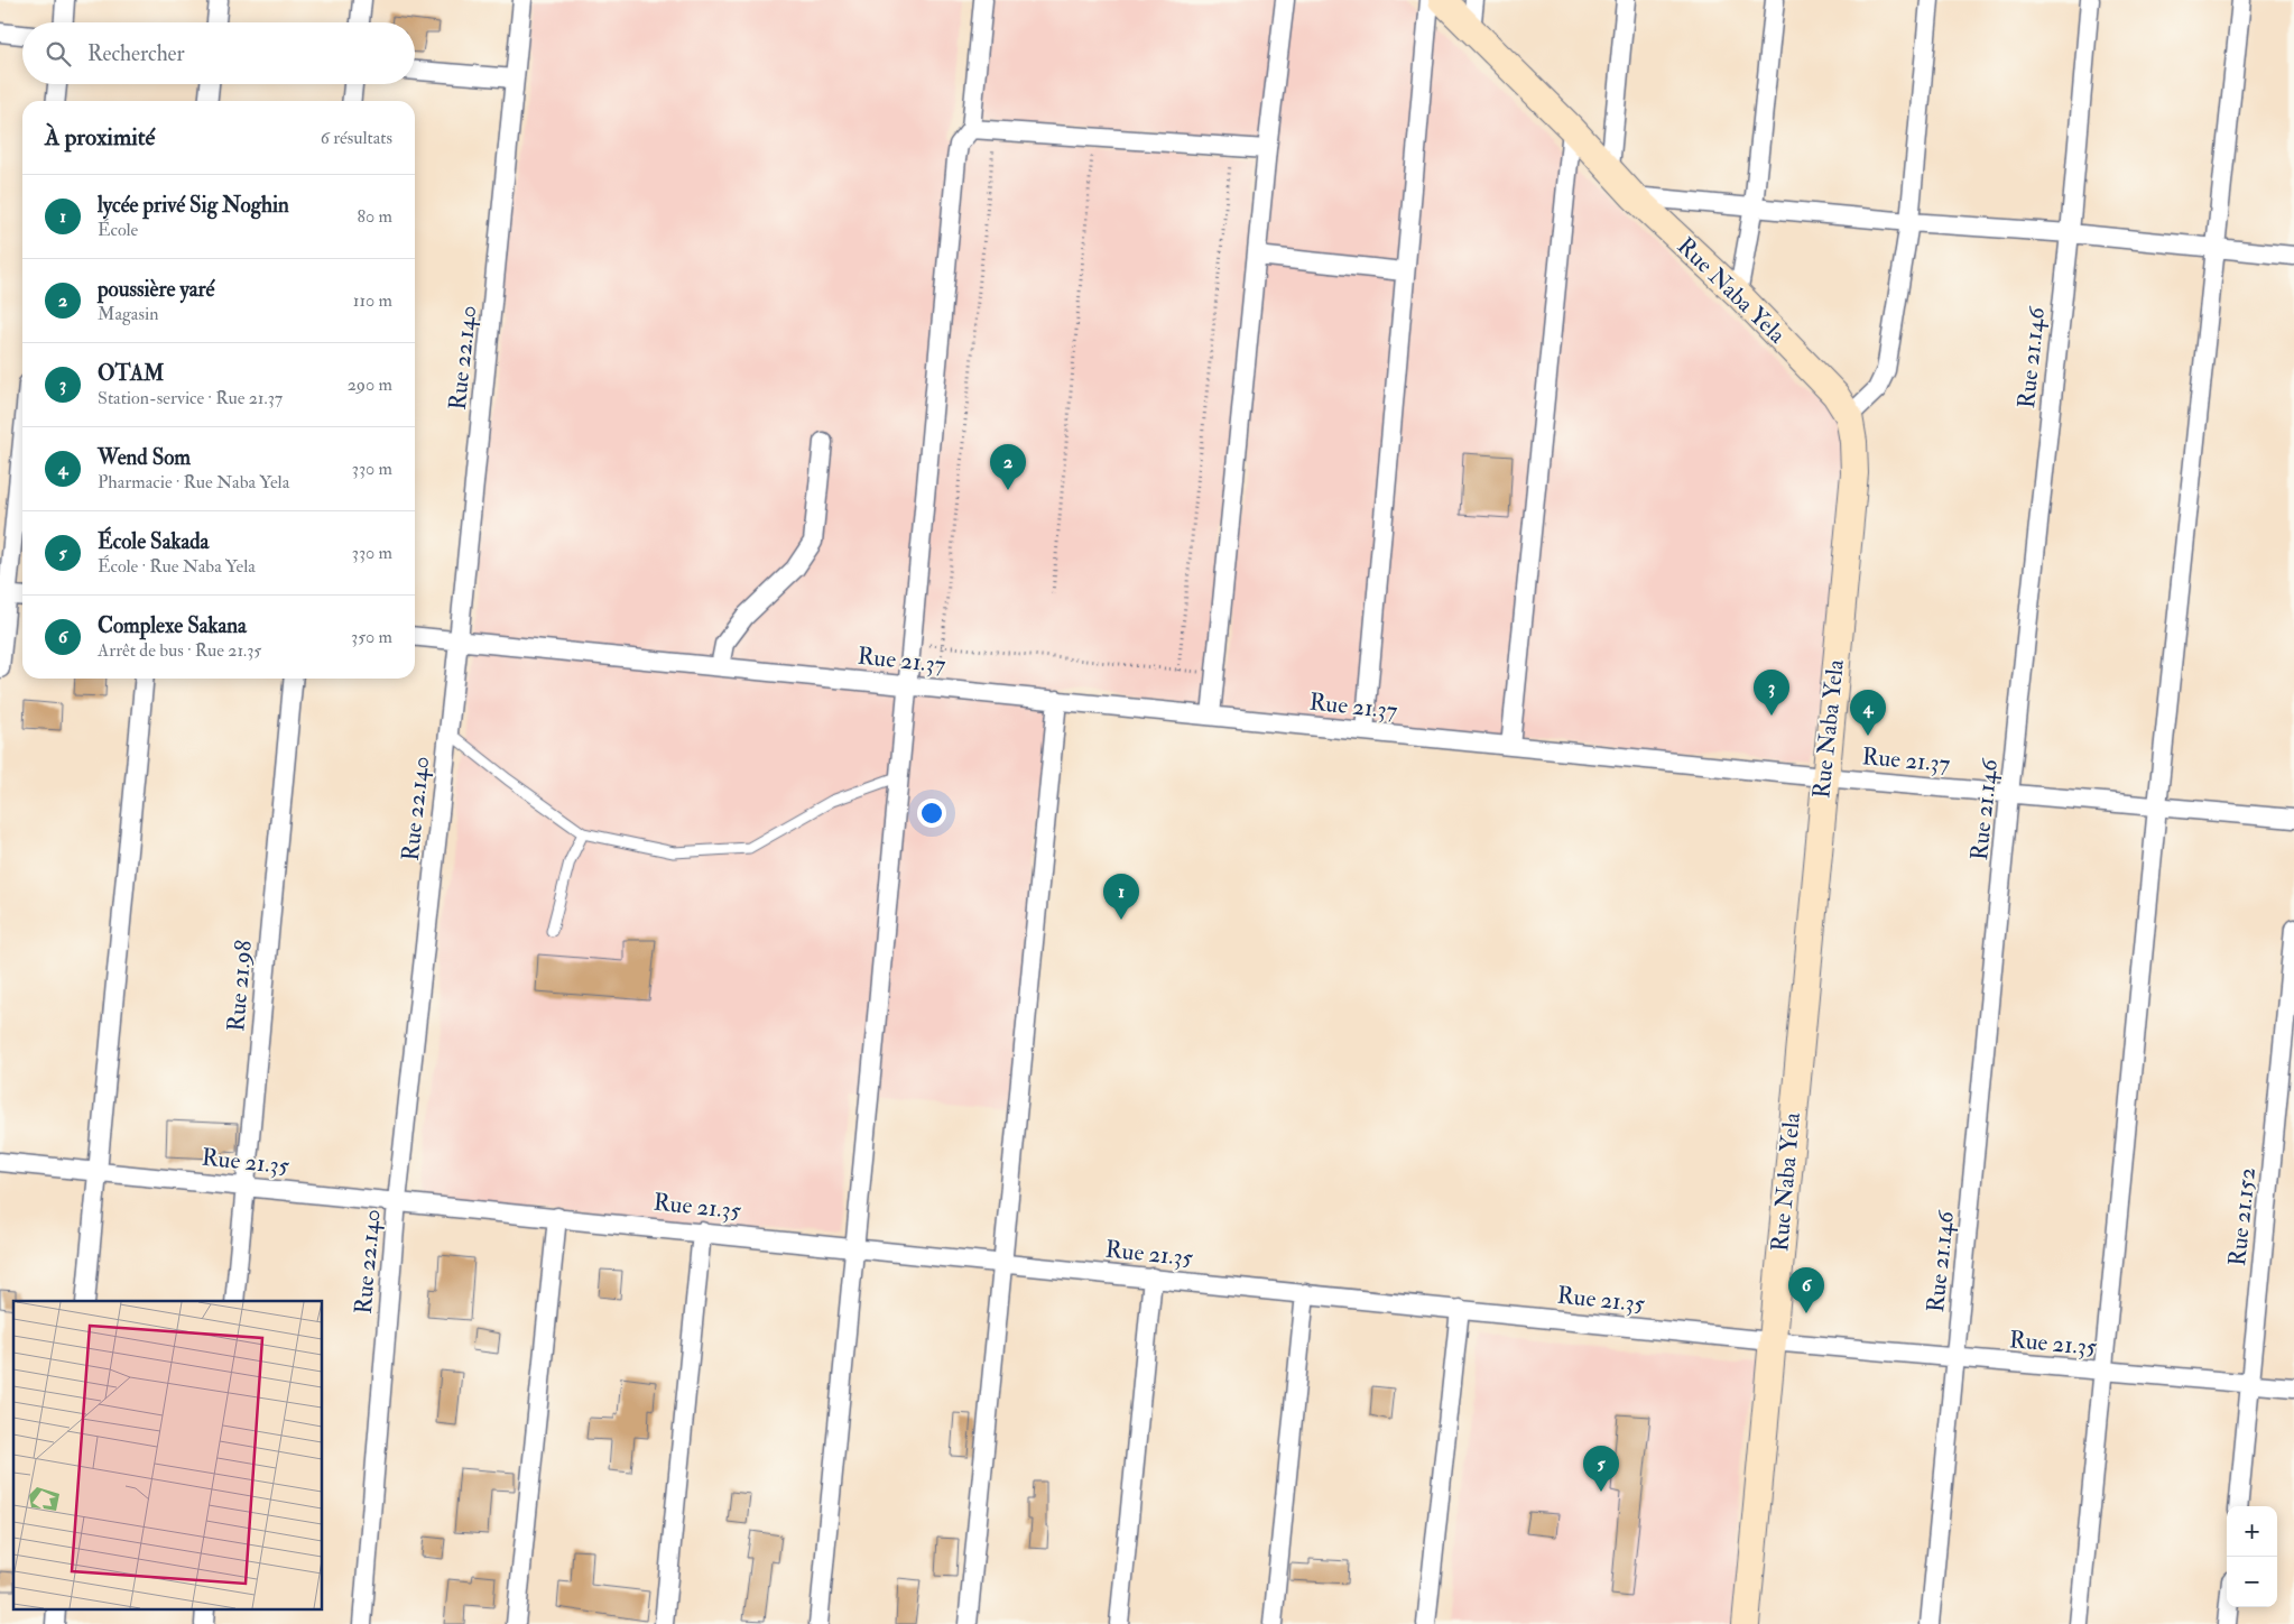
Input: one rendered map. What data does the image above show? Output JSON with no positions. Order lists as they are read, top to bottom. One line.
{"streets":{"street":["Rue Naba Yela","Rue 22.140","Rue 21.146","Rue 21.37","Rue 21.98","Rue 21.35","Rue 21.152"]},"crossings":[["Rue Naba Yela","Rue 21.37"],["Rue Naba Yela","Rue 21.35"],["Rue 22.140","Rue 21.37"],["Rue 22.140","Rue 21.35"],["Rue 21.146","Rue 21.37"],["Rue 21.146","Rue 21.35"],["Rue 21.98","Rue 21.35"],["Rue 21.35","Rue 21.152"]],"page":{"search":"Rechercher","heading":["À proximité","6 résultats"],"list":[{"mark":"1","name":"lycée privé Sig Noghin","note":"École","value":"80 m"},{"mark":"2","name":"poussière yaré","note":"Magasin","value":"110 m"},{"mark":"3","name":"OTAM","note":"Station-service · Rue 21.37","value":"290 m"},{"mark":"4","name":"Wend Som","note":"Pharmacie · Rue Naba Yela","value":"330 m"},{"mark":"5","name":"École Sakada","note":"École · Rue Naba Yela","value":"330 m"},{"mark":"6","name":"Complexe Sakana","note":"Arrêt de bus · Rue 21.35","value":"350 m"}],"pins":["2","3","4","1","6","5"],"map_buttons":["+","−"]}}
